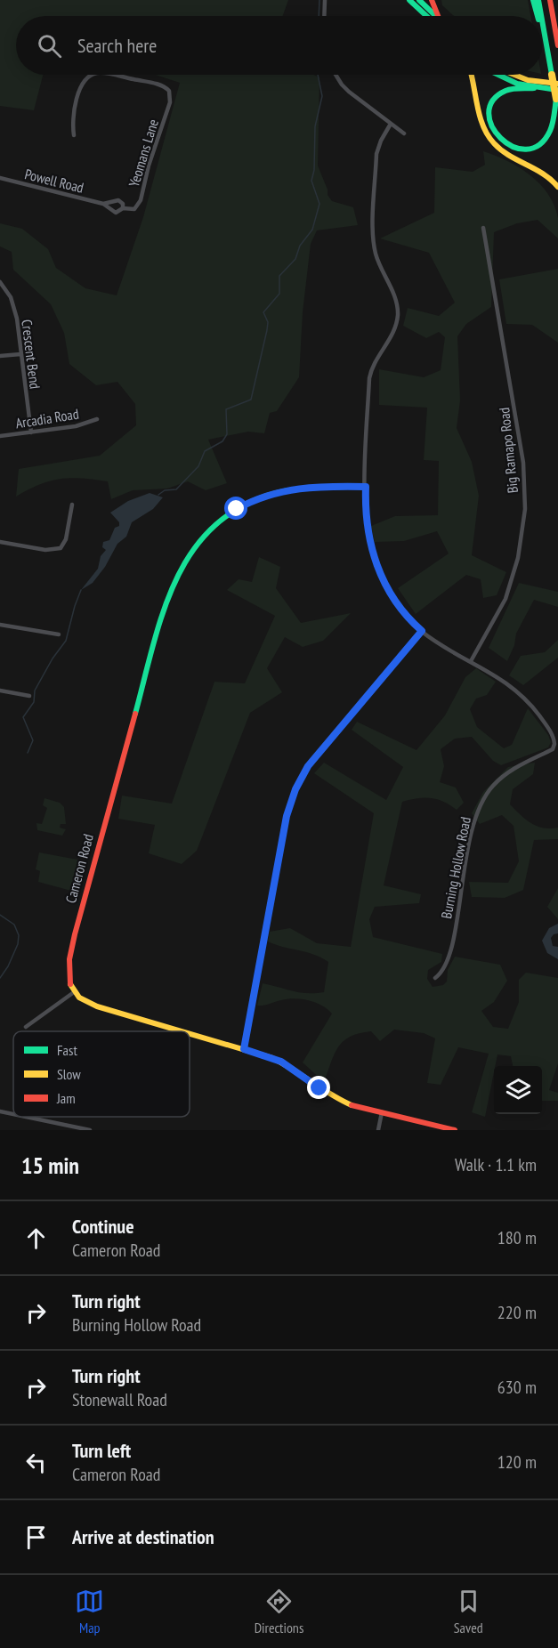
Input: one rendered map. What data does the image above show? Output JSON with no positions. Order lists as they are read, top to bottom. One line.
{"streets":{"main road":["Cameron Road"],"street":["Yeomans Lane","Powell Road","Crescent Bend","Arcadia Road","Big Ramapo Road","Burning Hollow Road"]},"crossings":[["Yeomans Lane","Powell Road"],["Crescent Bend","Arcadia Road"],["Big Ramapo Road","Burning Hollow Road"],["Burning Hollow Road","Cameron Road"]],"legend":["Fast","Slow","Jam"],"page":{"search":"Search here","heading":["15 min","Walk · 1.1 km"],"list":[["Continue","Cameron Road","180 m"],["Turn right","Burning Hollow Road","220 m"],["Turn right","Stonewall Road","630 m"],["Turn left","Cameron Road","120 m"],"Arrive at destination"],"nav":["Map","Directions","Saved"]}}
